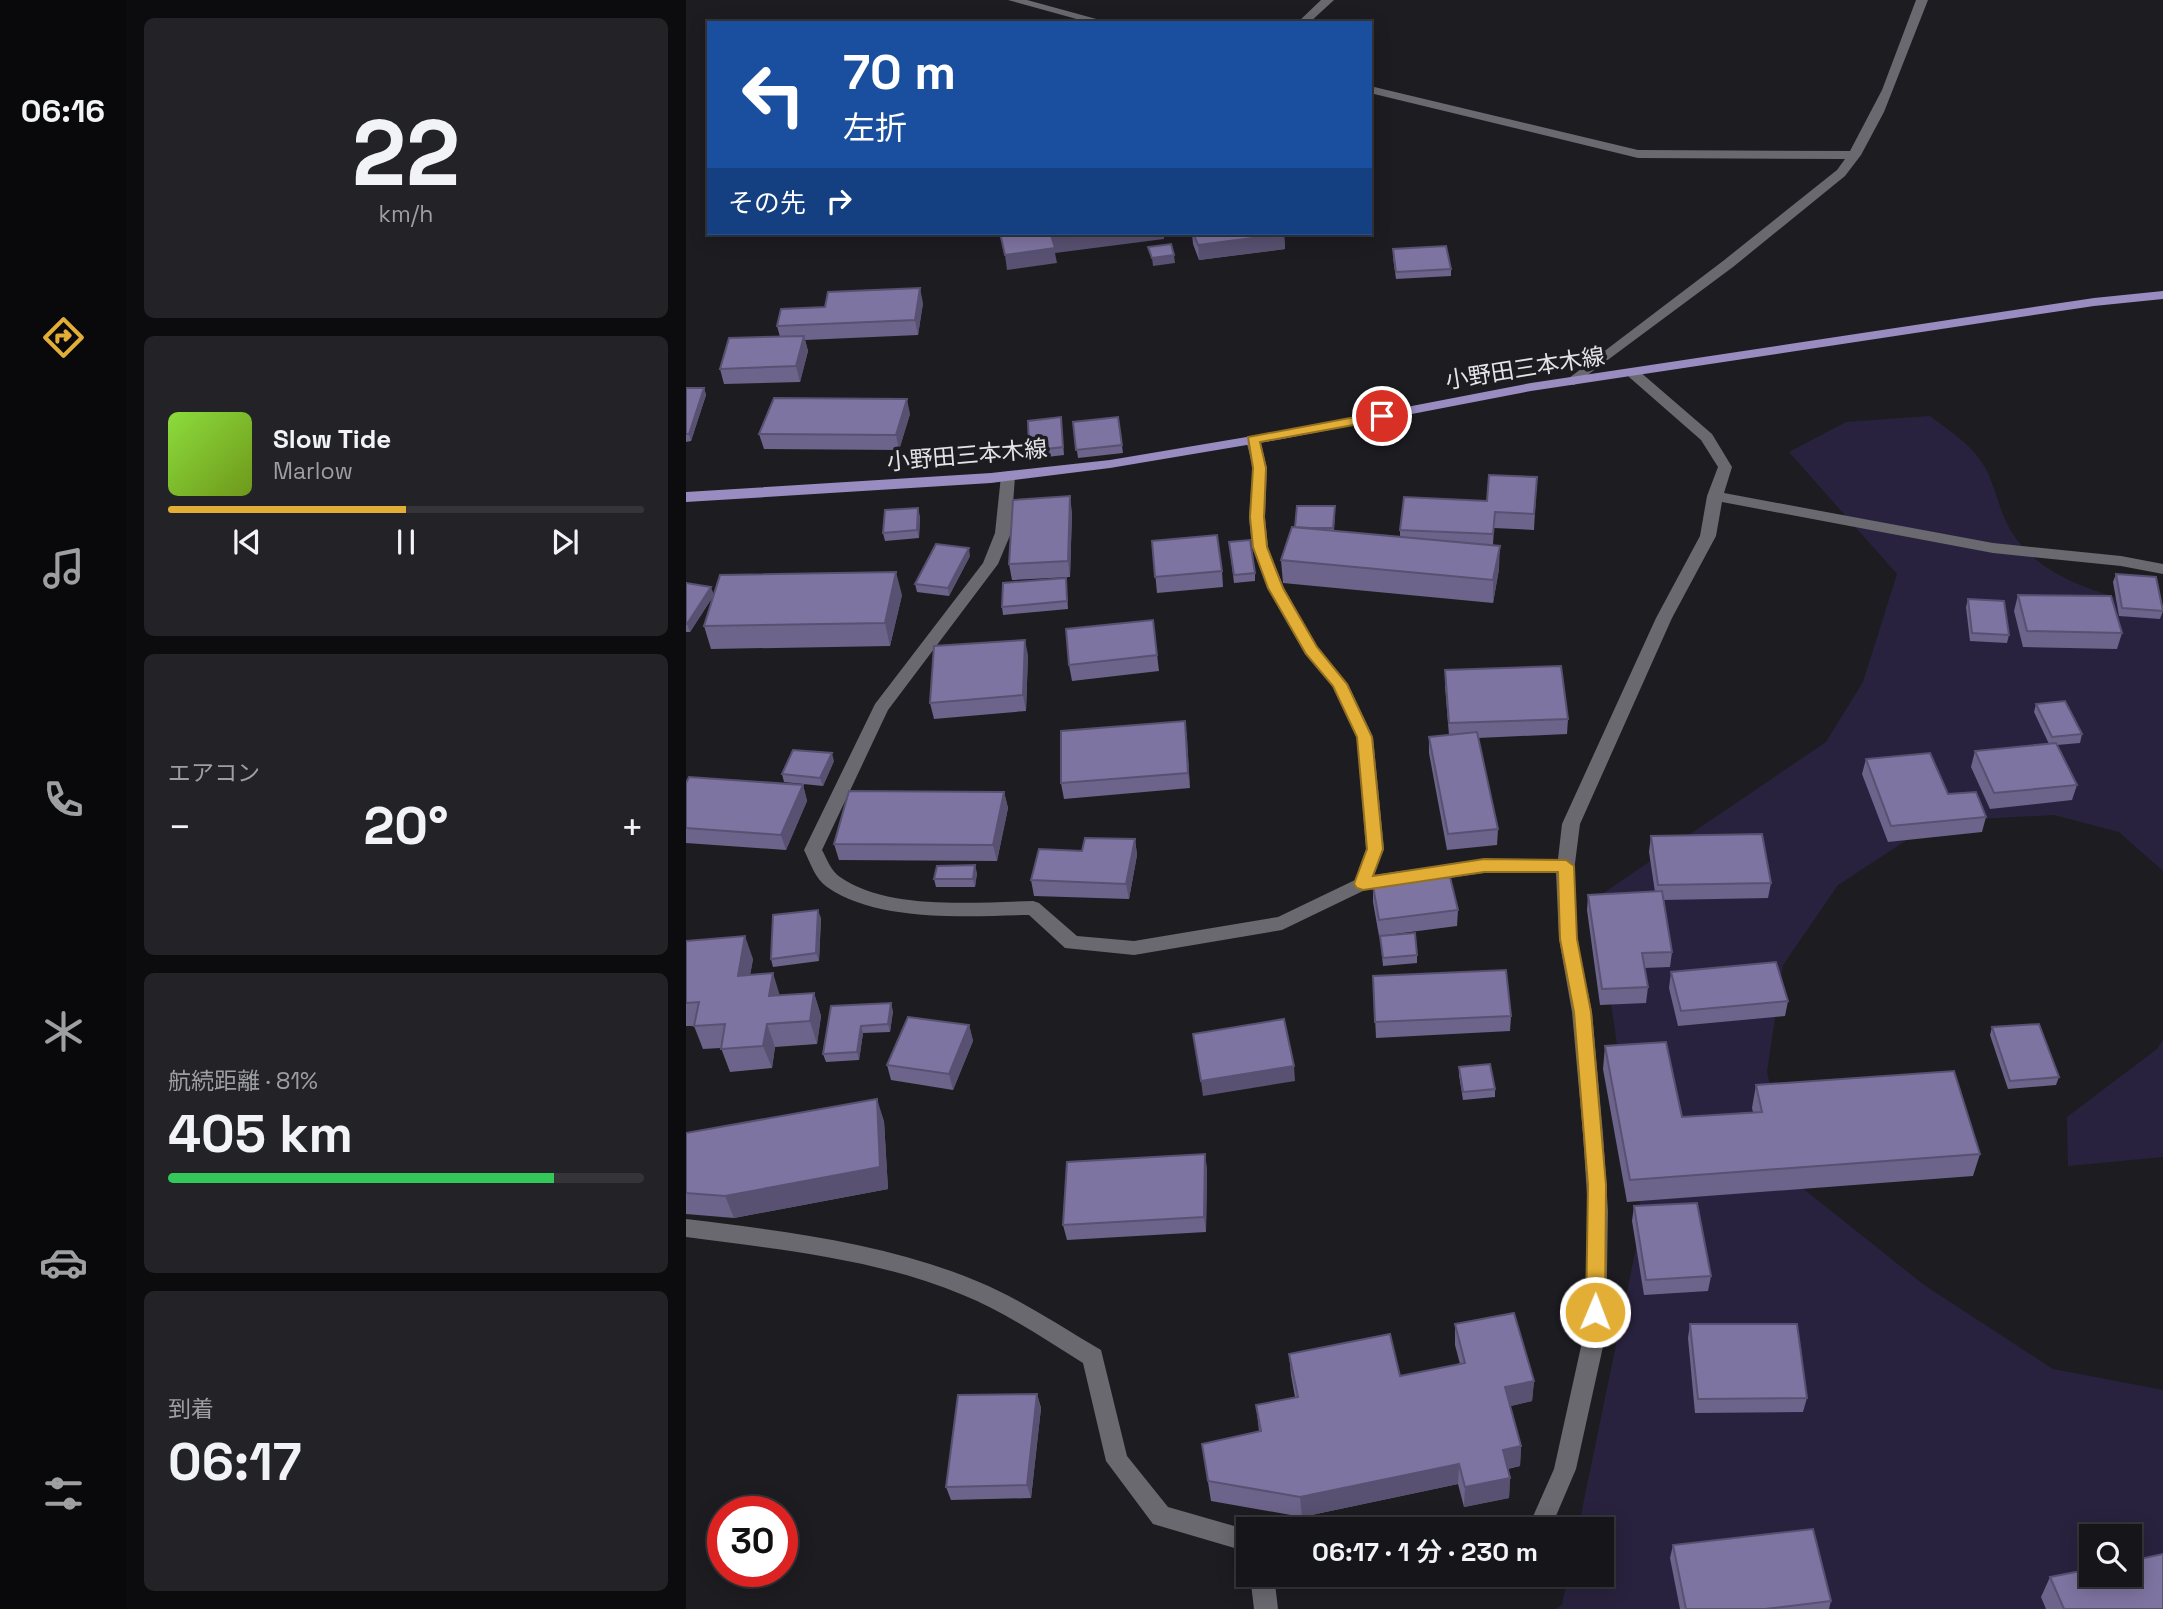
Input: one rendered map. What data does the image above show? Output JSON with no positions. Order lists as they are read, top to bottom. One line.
{"streets":{"main road":["小野田三本木線"]},"page":{"tabs":"06:16","tile":[["22","km/h"],"エアコン",["航続距離 · 81%","405 km"],["到着","06:17"]],"turn":["70 m","左折"],"then":"その先","song":["Slow Tide","Marlow"],"heat":["−","20°","+"],"limit":"30","trip":"06:17 · 1 分 · 230 m"}}
